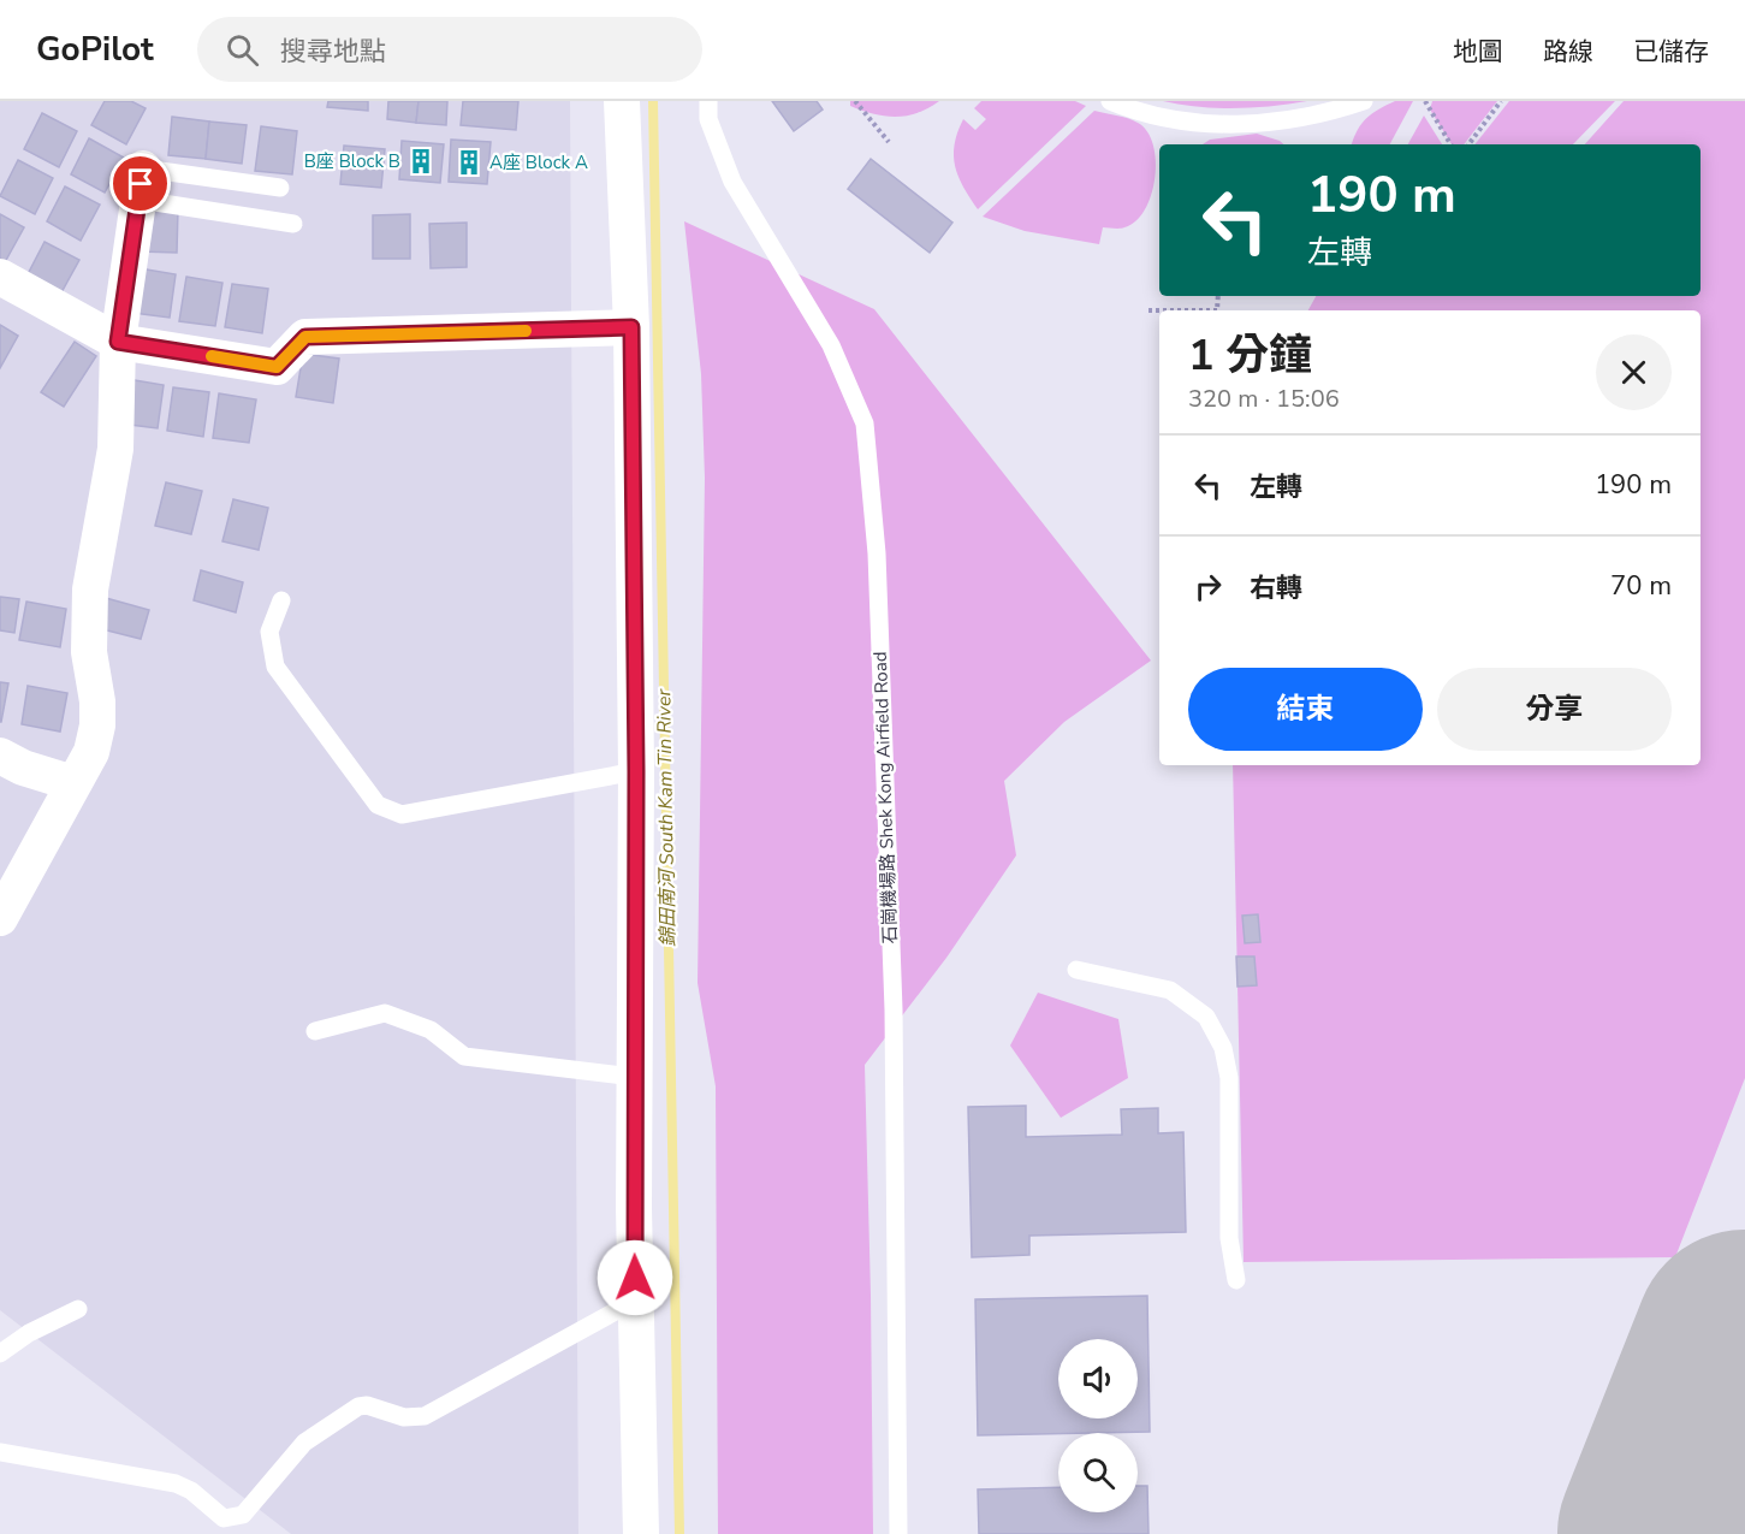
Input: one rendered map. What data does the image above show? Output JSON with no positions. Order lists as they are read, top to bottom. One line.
{"streets":{"lane":["石崗機場路 Shek Kong Airfield Road"]},"water":["錦田南河 South Kam Tin River"],"places":{"building":["B座 Block B","A座 Block A"]},"page":{"header":"GoPilot","search":"搜尋地點","nav":["地圖","路線","已儲存"],"turn":["190 m","左轉"],"heading":["1 分鐘","320 m · 15:06"],"list":[{"name":"左轉","value":"190 m"},{"name":"右轉","value":"70 m"}],"buttons":["結束","分享"]}}
